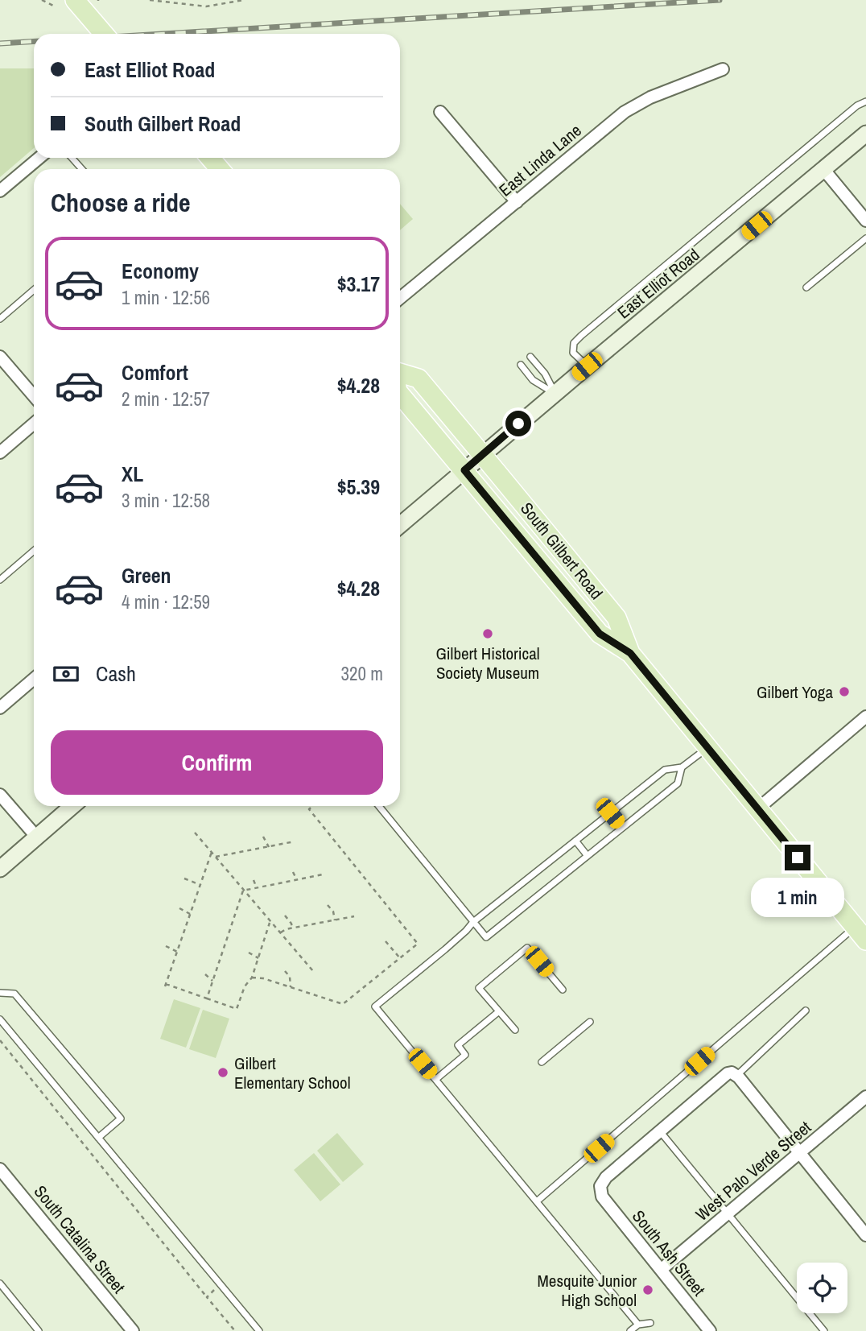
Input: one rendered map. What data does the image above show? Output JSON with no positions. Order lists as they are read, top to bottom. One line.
{"streets":{"main road":["East Elliot Road","South Gilbert Road"],"street":["East Linda Lane","West Palo Verde Street","South Catalina Street","South Ash Street"]},"crossings":[["East Elliot Road","South Gilbert Road"],["West Palo Verde Street","South Ash Street"]],"places":["Gilbert Historical Society Museum","Gilbert Yoga","Gilbert Elementary School","Mesquite Junior High School"],"page":{"banner":["East Elliot Road","South Gilbert Road"],"heading":"Choose a ride","list":[{"name":"Economy","note":"1 min · 12:56","value":"$3.17"},{"name":"Comfort","note":"2 min · 12:57","value":"$4.28"},{"name":"XL","note":"3 min · 12:58","value":"$5.39"},{"name":"Green","note":"4 min · 12:59","value":"$4.28"}],"pay":["Cash","320 m"],"buttons":"Confirm","bubble":"1 min"}}
